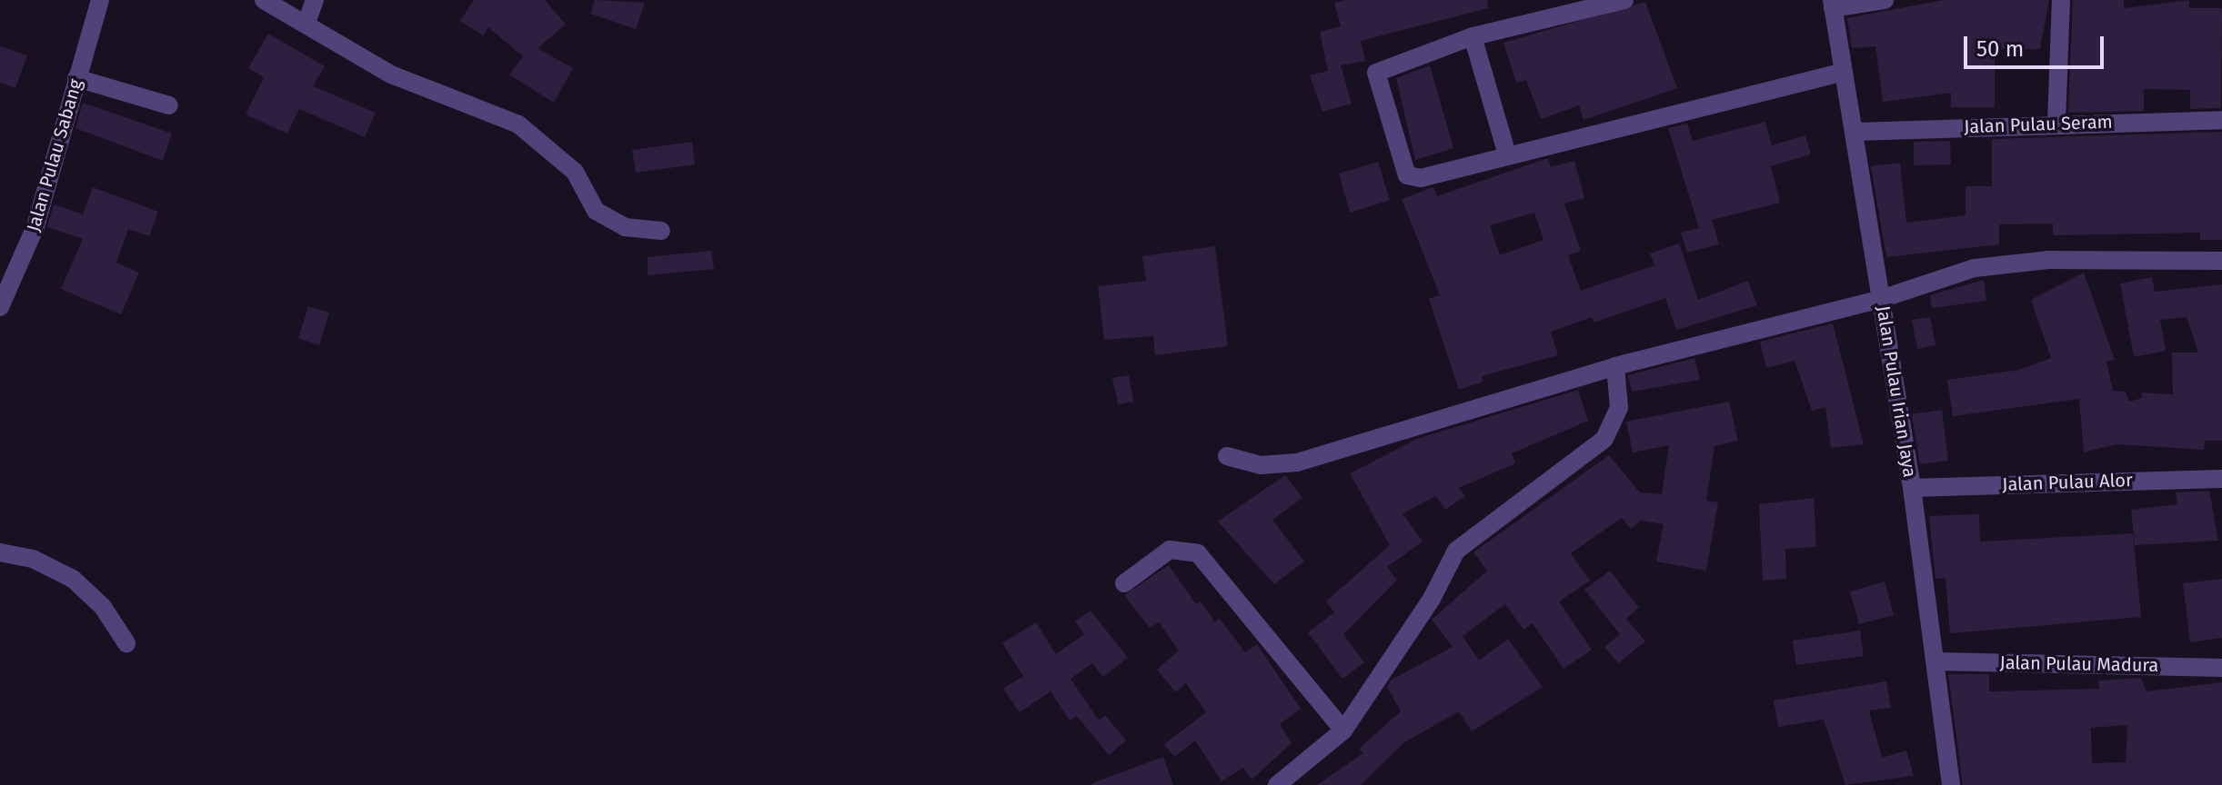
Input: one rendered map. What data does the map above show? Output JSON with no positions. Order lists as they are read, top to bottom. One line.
{"streets":{"street":["Jalan Pulau Seram","Jalan Pulau Sabang","Jalan Pulau Irian Jaya","Jalan Pulau Alor","Jalan Pulau Madura"]},"crossings":[["Jalan Pulau Seram","Jalan Pulau Irian Jaya"],["Jalan Pulau Irian Jaya","Jalan Pulau Alor"],["Jalan Pulau Irian Jaya","Jalan Pulau Madura"]],"scale_bar":"50 m"}
